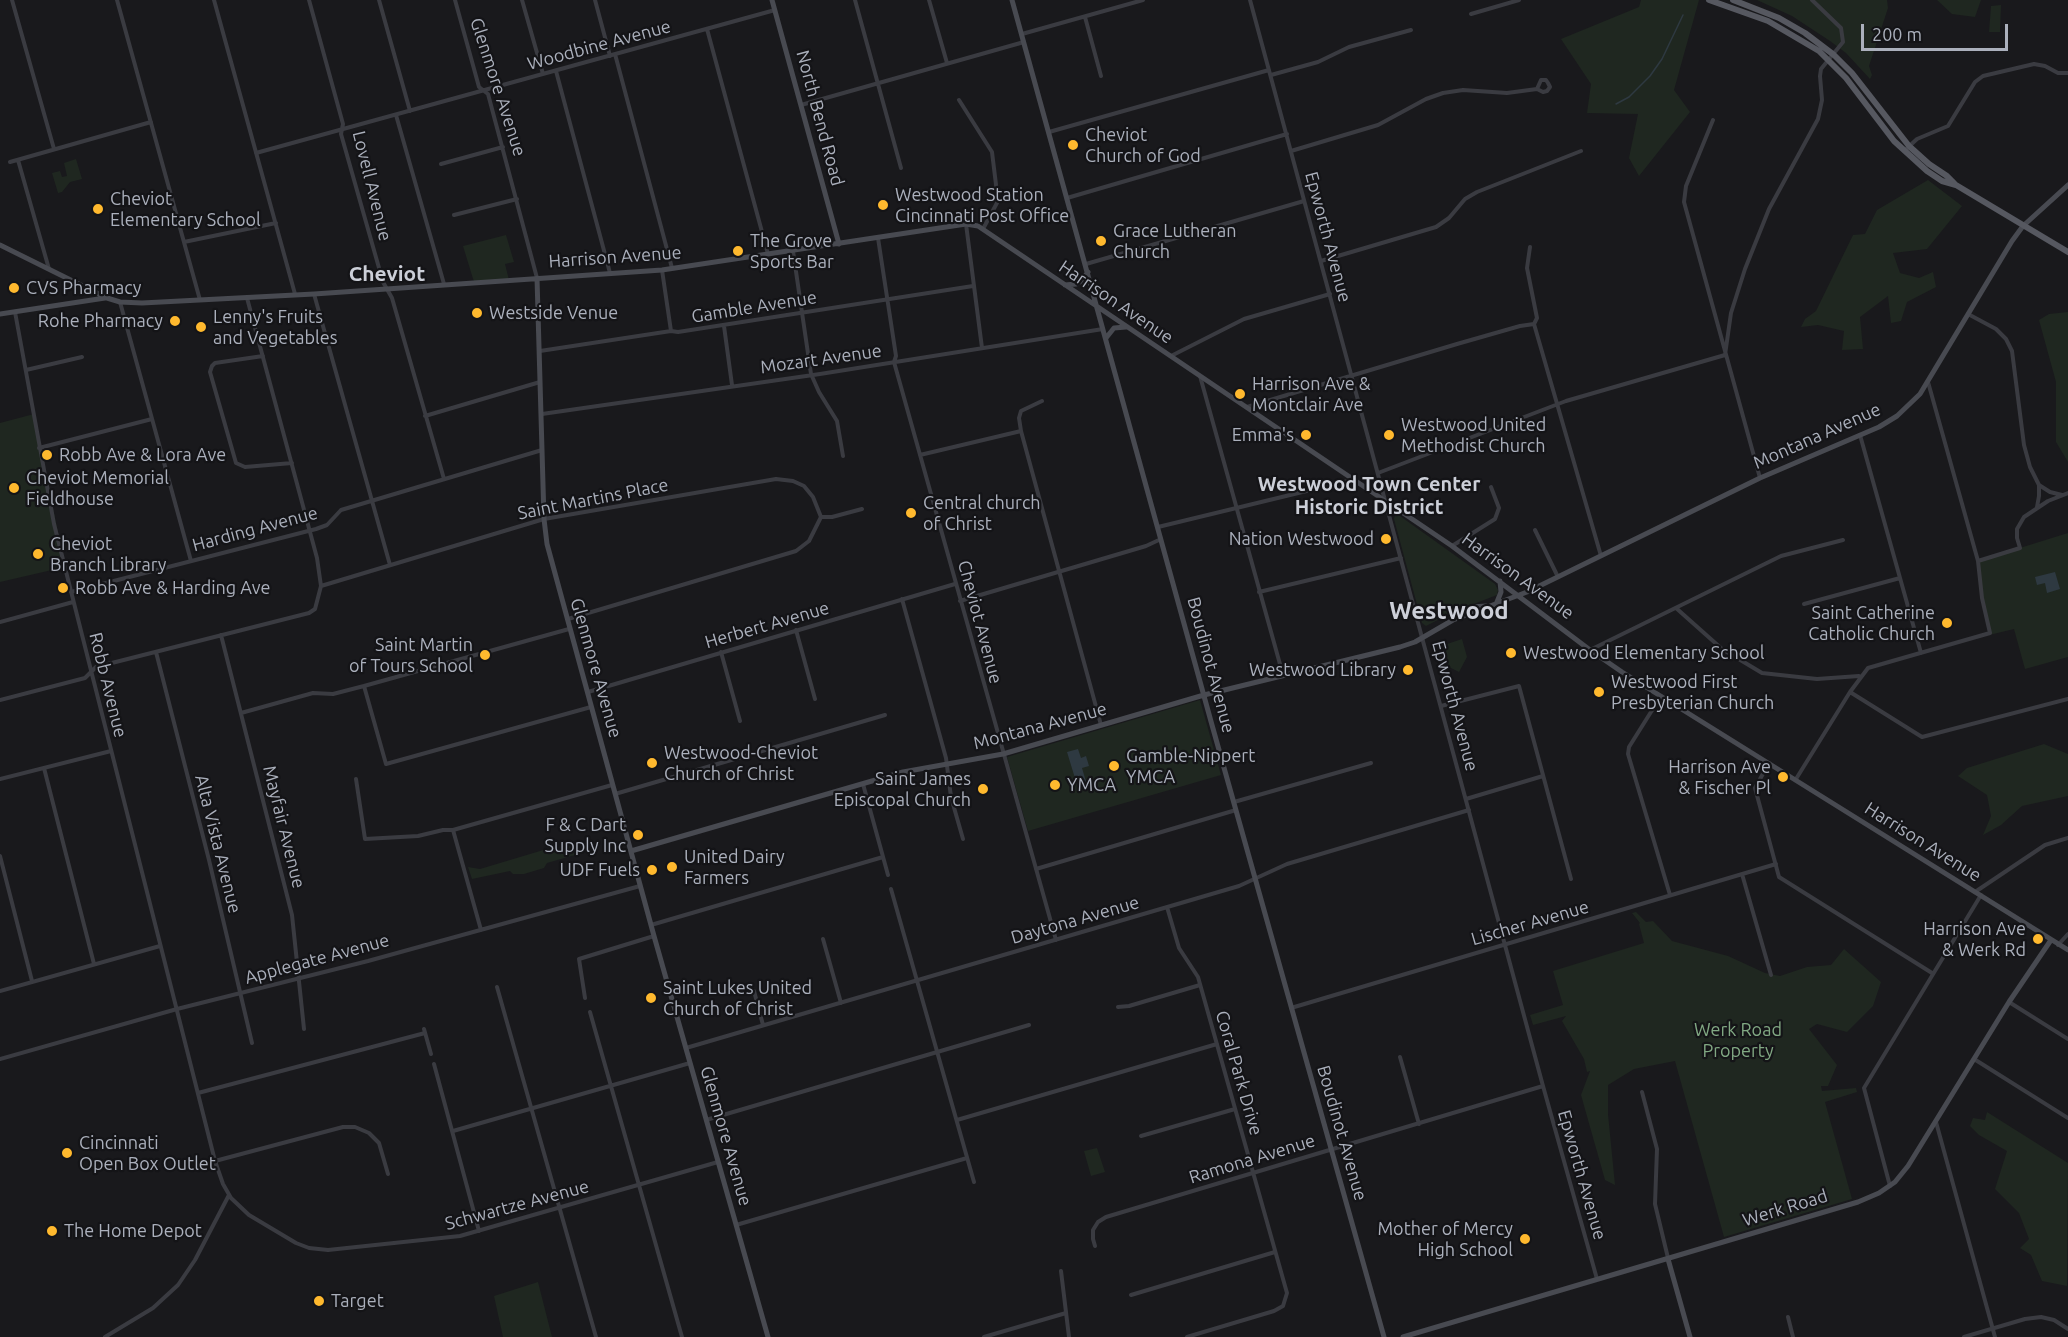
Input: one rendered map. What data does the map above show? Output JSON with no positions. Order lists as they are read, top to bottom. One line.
{"streets":{"street":["Woodbine Avenue","Glenmore Avenue","North Bend Road","Lovell Avenue","Epworth Avenue","Harrison Avenue","Gamble Avenue","Mozart Avenue","Montana Avenue","Saint Martins Place","Harding Avenue","Cheviot Avenue","Herbert Avenue","Boudinot Avenue","Robb Avenue","Mayfair Avenue","Alta Vista Avenue","Daytona Avenue","Lischer Avenue","Applegate Avenue","Coral Park Drive","Ramona Avenue","Schwartze Avenue","Werk Road"]},"crossings":[["Woodbine Avenue","Glenmore Avenue"],["Woodbine Avenue","North Bend Road"],["Woodbine Avenue","Lovell Avenue"],["Glenmore Avenue","Harrison Avenue"],["Glenmore Avenue","Gamble Avenue"],["Glenmore Avenue","Mozart Avenue"],["Glenmore Avenue","Montana Avenue"],["Glenmore Avenue","Saint Martins Place"],["Glenmore Avenue","Harding Avenue"],["Glenmore Avenue","Herbert Avenue"],["Glenmore Avenue","Daytona Avenue"],["Glenmore Avenue","Applegate Avenue"],["Glenmore Avenue","Schwartze Avenue"],["North Bend Road","Harrison Avenue"],["Lovell Avenue","Harrison Avenue"],["Lovell Avenue","Harding Avenue"],["Epworth Avenue","Harrison Avenue"],["Epworth Avenue","Montana Avenue"],["Epworth Avenue","Daytona Avenue"],["Epworth Avenue","Lischer Avenue"],["Epworth Avenue","Ramona Avenue"],["Epworth Avenue","Werk Road"],["Harrison Avenue","Montana Avenue"],["Harrison Avenue","Cheviot Avenue"],["Harrison Avenue","Boudinot Avenue"],["Harrison Avenue","Werk Road"],["Gamble Avenue","Cheviot Avenue"],["Mozart Avenue","Cheviot Avenue"],["Mozart Avenue","Boudinot Avenue"],["Montana Avenue","Cheviot Avenue"],["Montana Avenue","Boudinot Avenue"],["Harding Avenue","Robb Avenue"],["Cheviot Avenue","Herbert Avenue"],["Cheviot Avenue","Daytona Avenue"],["Boudinot Avenue","Daytona Avenue"],["Boudinot Avenue","Lischer Avenue"],["Boudinot Avenue","Ramona Avenue"],["Robb Avenue","Applegate Avenue"],["Robb Avenue","Schwartze Avenue"],["Mayfair Avenue","Applegate Avenue"],["Alta Vista Avenue","Applegate Avenue"],["Daytona Avenue","Coral Park Drive"],["Coral Park Drive","Ramona Avenue"]],"districts":["Cheviot","Westwood Town Center Historic District","Westwood"],"parks":["Werk Road Property"],"places":["Cheviot Church of God","Westwood Station Cincinnati Post Office","Cheviot Elementary School","Grace Lutheran Church","The Grove Sports Bar","CVS Pharmacy","Westside Venue","Rohe Pharmacy","Lenny's Fruits and Vegetables","Harrison Ave & Montclair Ave","Emma's","Westwood United Methodist Church","Robb Ave & Lora Ave","Cheviot Memorial Fieldhouse","Central church of Christ","Nation Westwood","Cheviot Branch Library","Robb Ave & Harding Ave","Saint Catherine Catholic Church","Westwood Elementary School","Saint Martin of Tours School","Westwood Library","Westwood First Presbyterian Church","Westwood-Cheviot Church of Christ","Gamble-Nippert YMCA","Harrison Ave & Fischer Pl","YMCA","Saint James Episcopal Church","F & C Dart Supply Inc","United Dairy Farmers","UDF Fuels","Harrison Ave & Werk Rd","Saint Lukes United Church of Christ","Cincinnati Open Box Outlet","The Home Depot","Mother of Mercy High School","Target"],"scale_bar":"200 m"}
